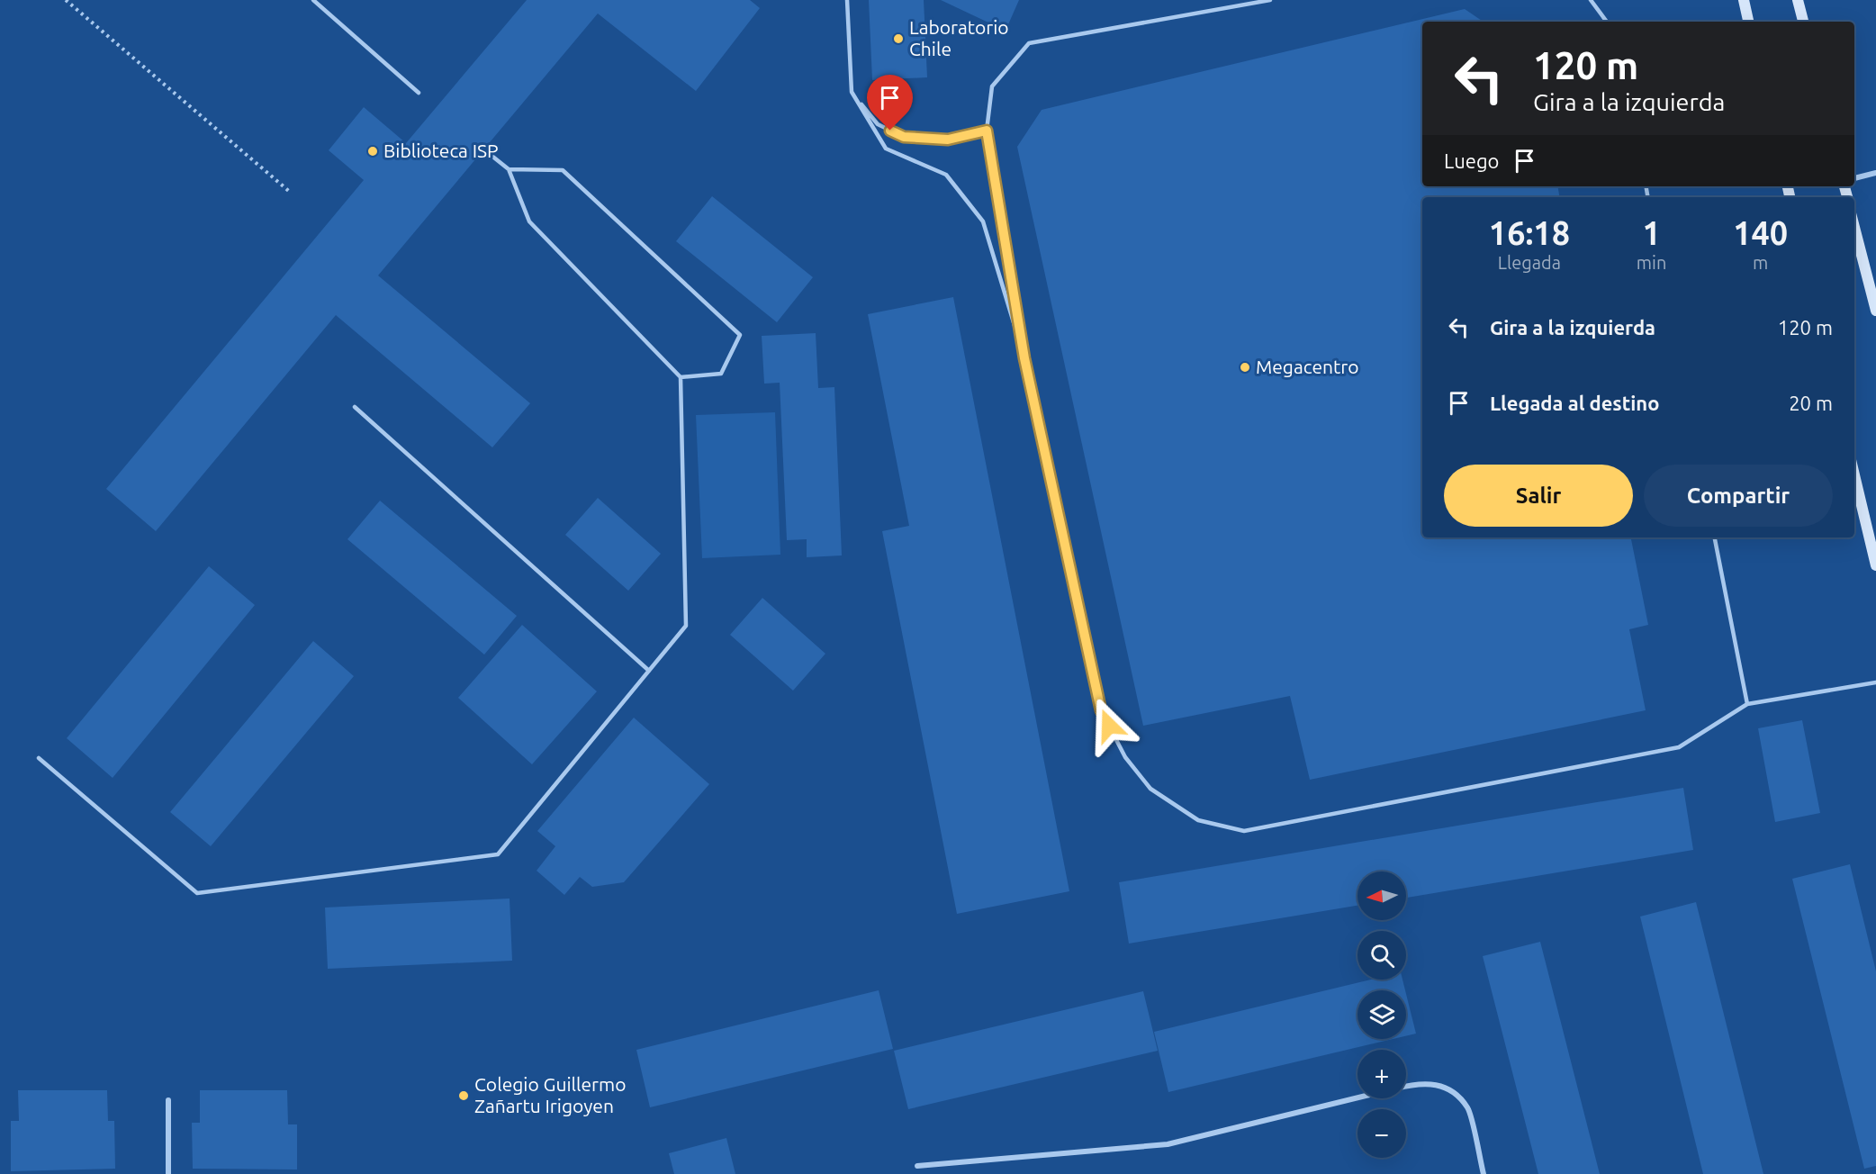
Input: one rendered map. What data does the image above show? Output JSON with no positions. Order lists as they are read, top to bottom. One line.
{"places":["Laboratorio Chile","Biblioteca ISP","Megacentro","Colegio Guillermo Zañartu Irigoyen"],"north":"left","page":{"turn":["120 m","Gira a la izquierda"],"then":"Luego","eta":["16:18","Llegada","1","min","140","m"],"list":[{"name":"Gira a la izquierda","value":"120 m"},{"name":"Llegada al destino","value":"20 m"}],"buttons":["Salir","Compartir"],"map_buttons":["+","−"]}}
